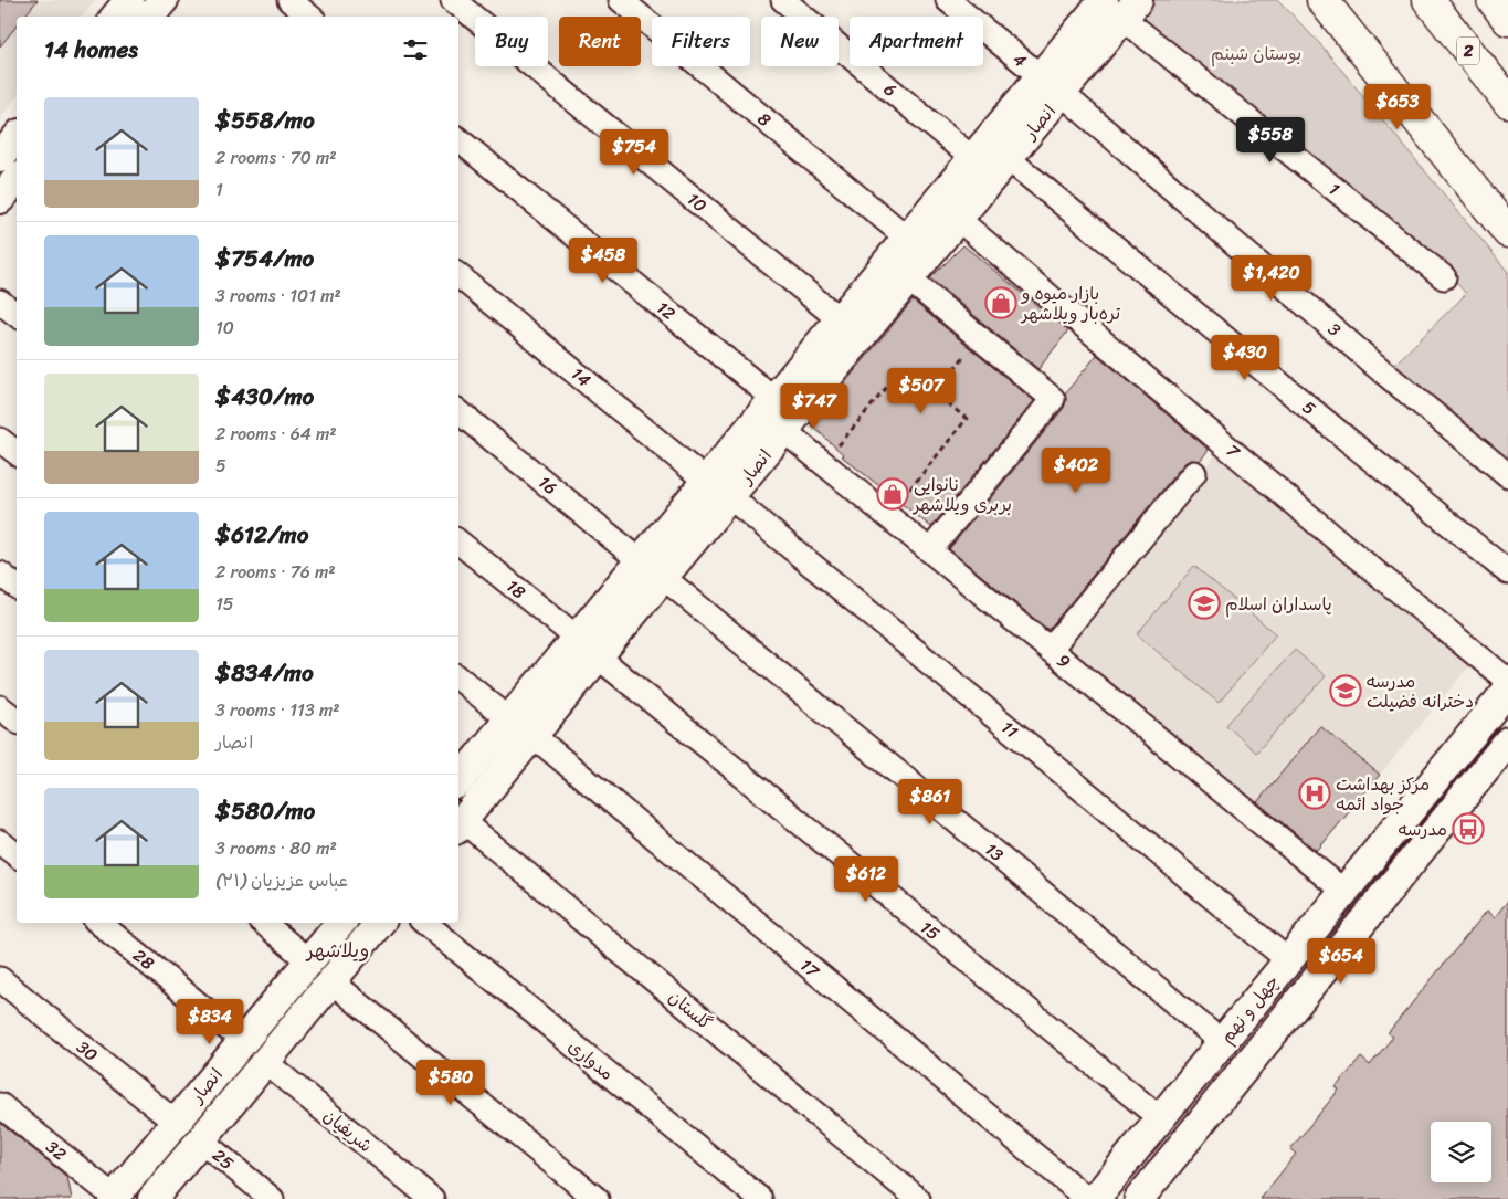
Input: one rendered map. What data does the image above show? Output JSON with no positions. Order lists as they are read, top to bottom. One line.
{"streets":{"main road":["2"],"street":["4","6","8","انصار","1","10","12","3","14","5","7","16","18","9","11","13","15","28","17","چهل و نهم","گلستان","30","مدواری","شریفیان","32","25"]},"crossings":[["4","انصار"],["4","3"],["6","انصار"],["8","انصار"],["انصار","1"],["انصار","10"],["انصار","12"],["انصار","3"],["انصار","14"],["انصار","5"],["انصار","7"],["انصار","16"],["انصار","18"],["انصار","9"],["انصار","11"],["انصار","13"],["انصار","15"],["انصار","28"],["انصار","17"],["انصار","گلستان"],["انصار","30"],["انصار","شریفیان"],["انصار","32"],["انصار","25"],["14","11"],["16","13"],["9","چهل و نهم"],["11","چهل و نهم"],["13","چهل و نهم"],["15","چهل و نهم"]],"districts":["ویلاشهر"],"parks":["بوستان شبنم"],"places":{"shop":["بازار میوه و تره‌بار ویلاشهر","نانوایی بربری ویلاشهر"],"school or university":["پاسداران اسلام","مدرسه دخترانه فضیلت"],"hospital":["مرکز بهداشت جواد ائمه"],"bus stop":["مدرسه"]},"page":{"chip":["Buy","Rent","Filters","New","Apartment"],"heading":"14 homes","list":[{"name":"$558/mo","note":"2 rooms · 70 m² · 1"},{"name":"$754/mo","note":"3 rooms · 101 m² · 10"},{"name":"$430/mo","note":"2 rooms · 64 m² · 5"},{"name":"$612/mo","note":"2 rooms · 76 m² · 15"},{"name":"$834/mo","note":"3 rooms · 113 m² · انصار"},{"name":"$580/mo","note":"3 rooms · 80 m² · عباس عزیزیان (۲۱)"}],"price":["$653","$558","$754","$458","$1,420","$430","$507","$747","$402","$861","$612","$654","$834","$580"]}}
